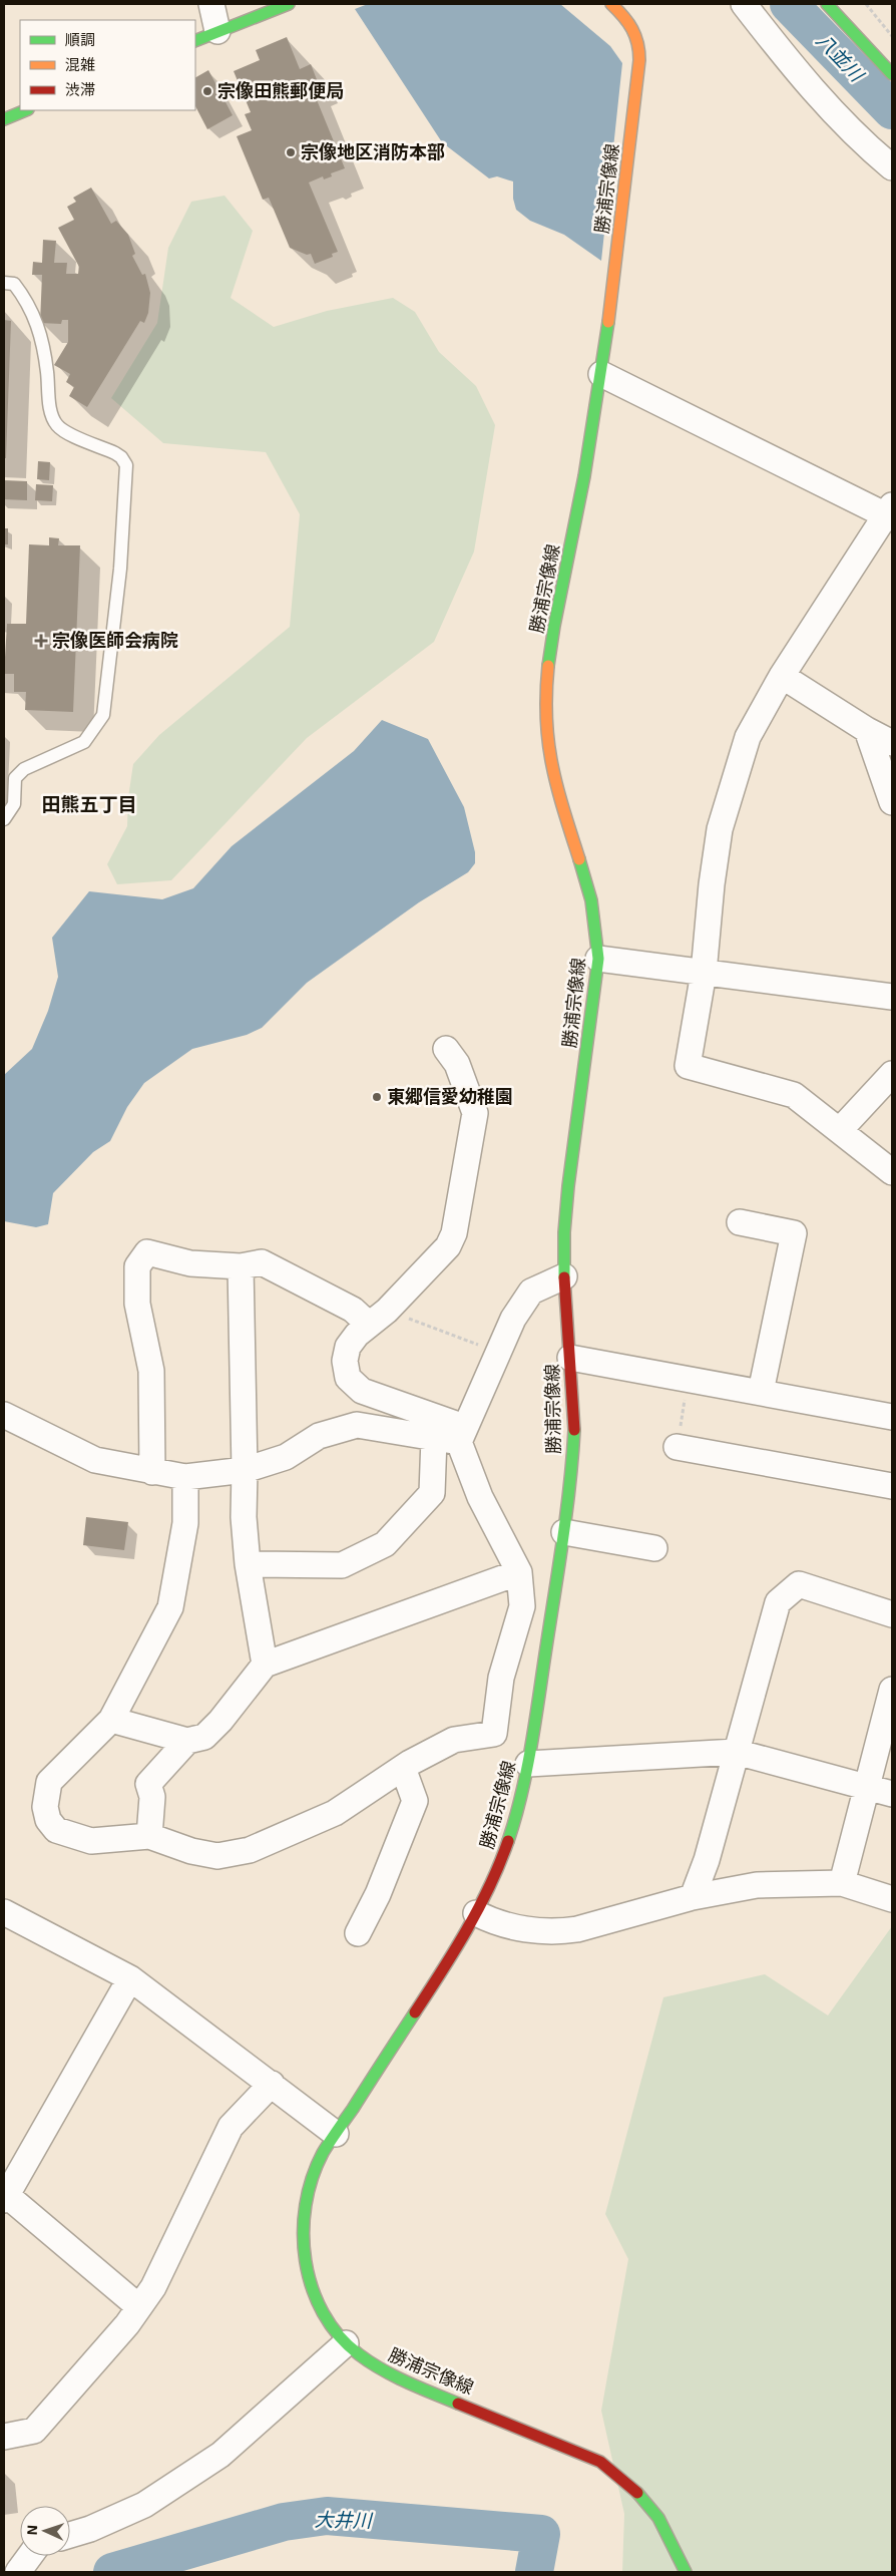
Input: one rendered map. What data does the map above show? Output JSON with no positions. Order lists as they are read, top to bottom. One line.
{"streets":{"main road":["勝浦宗像線"]},"districts":["田熊五丁目"],"water":["八並川","大井川"],"places":{"other":["宗像田熊郵便局","宗像地区消防本部","東郷信愛幼稚園"],"health":["宗像医師会病院"]},"legend":["順調","混雑","渋滞"],"north":"left"}
